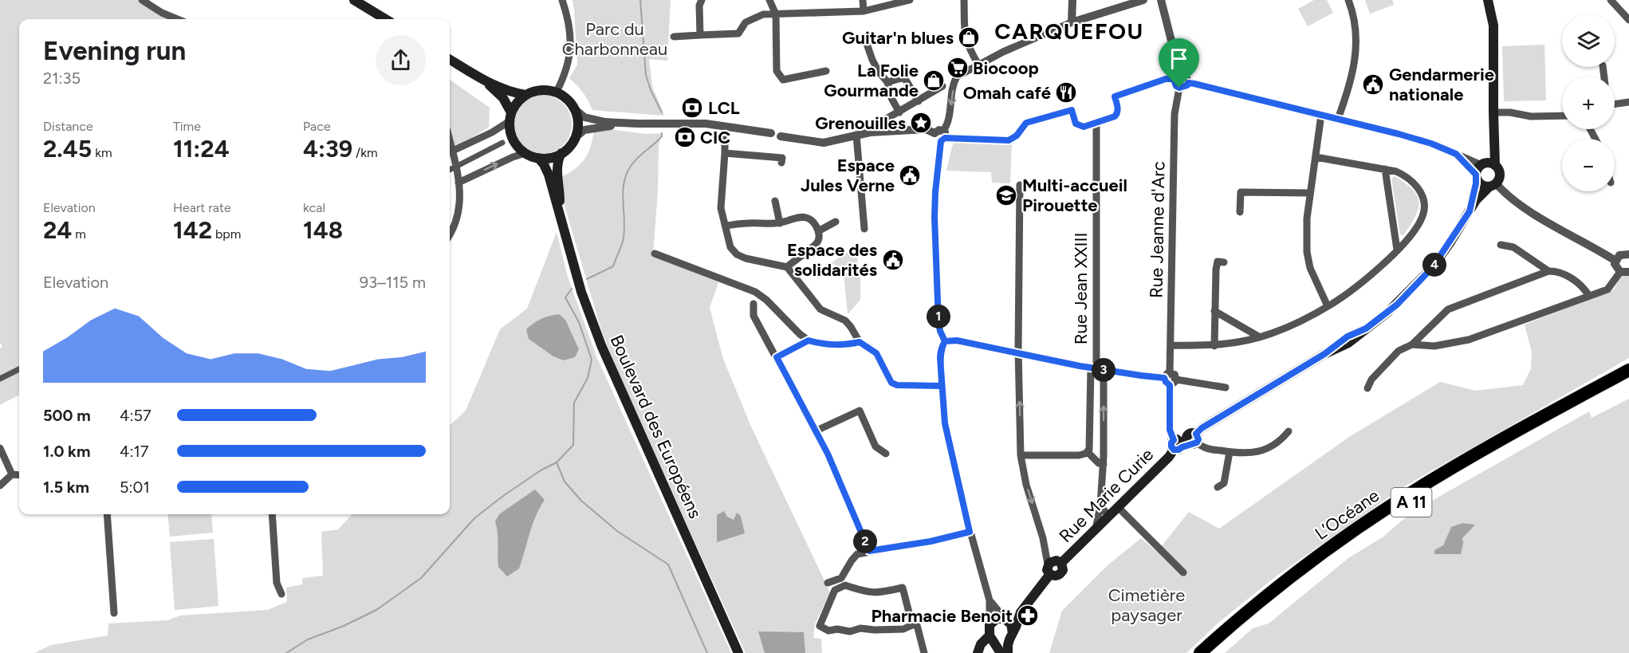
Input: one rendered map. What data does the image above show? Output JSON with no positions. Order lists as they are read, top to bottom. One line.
{"streets":{"highway":["A 11","L’Océane"],"main road":["Boulevard des Européens","Rue Marie Curie"],"street":["Rue Jeanne d'Arc","Rue Jean XXIII"]},"crossings":[["Rue Jeanne d'Arc","Rue Marie Curie"]],"districts":["CARQUEFOU"],"parks":["Parc du Charbonneau","Cimetière paysager"],"places":{"shop":["Guitar'n blues","La Folie Gourmande"],"supermarket":["Biocoop"],"public building":["Gendarmerie nationale","Espace Jules Verne","Espace des solidarités"],"restaurant":["Omah café"],"bank":["LCL","CIC"],"place":["Grenouilles"],"school or university":["Multi-accueil Pirouette"],"pharmacy":["Pharmacie Benoit"]},"page":{"map_buttons":["+","−"],"heading":["Evening run","21:35"],"stats":[["Distance","2.45 km"],["Time","11:24"],["Pace","4:39 /km"],["Elevation","24 m"],["Heart rate","142 bpm"],["kcal","148"]],"pins":["4","1","3","2"],"chart":["Elevation","93–115 m"],"list":[{"name":"500 m","note":"4:57"},{"name":"1.0 km","note":"4:17"},{"name":"1.5 km","note":"5:01"}]}}
